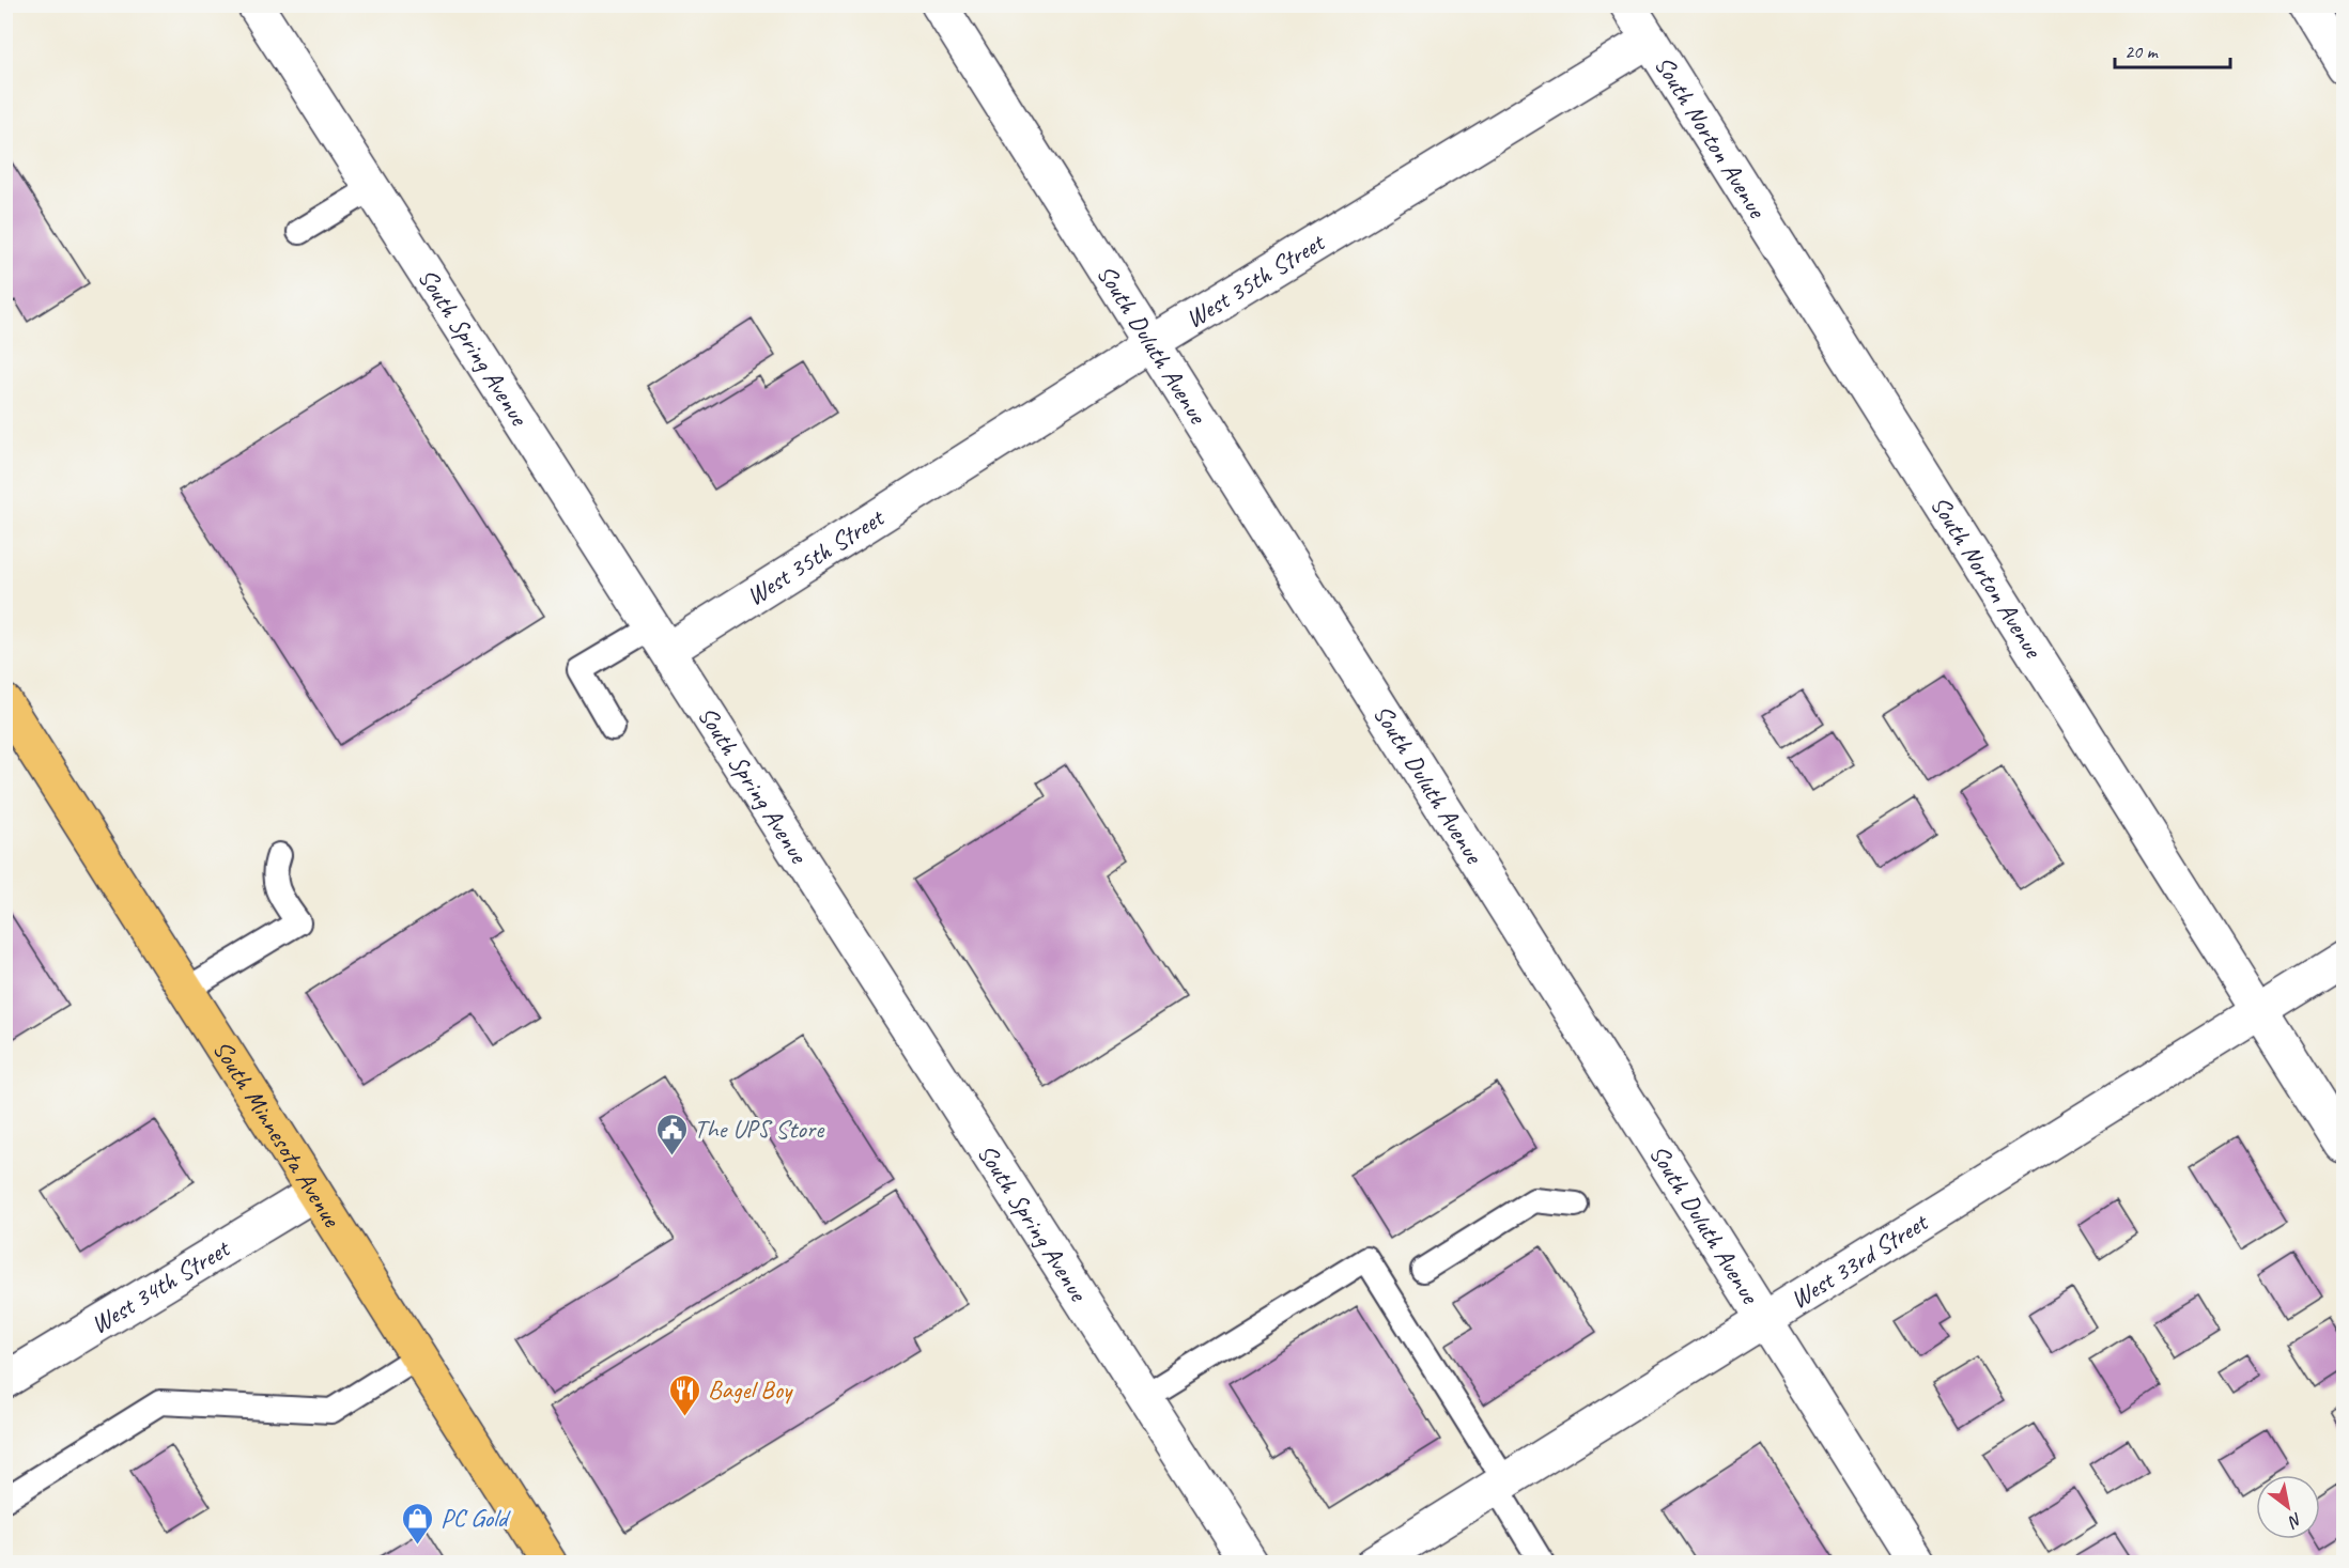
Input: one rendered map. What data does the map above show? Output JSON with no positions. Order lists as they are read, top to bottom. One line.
{"streets":{"main road":["South Minnesota Avenue"],"street":["South Norton Avenue","West 35th Street","South Duluth Avenue","South Spring Avenue","West 33rd Street","West 34th Street"]},"crossings":[["South Norton Avenue","West 35th Street"],["South Norton Avenue","West 33rd Street"],["West 35th Street","South Duluth Avenue"],["West 35th Street","South Spring Avenue"],["South Duluth Avenue","West 33rd Street"],["South Minnesota Avenue","West 34th Street"]],"places":{"public building":["The UPS Store"],"restaurant":["Bagel Boy"],"shop":["PC Gold"]},"scale_bar":"20 m","north":"bottom right"}
